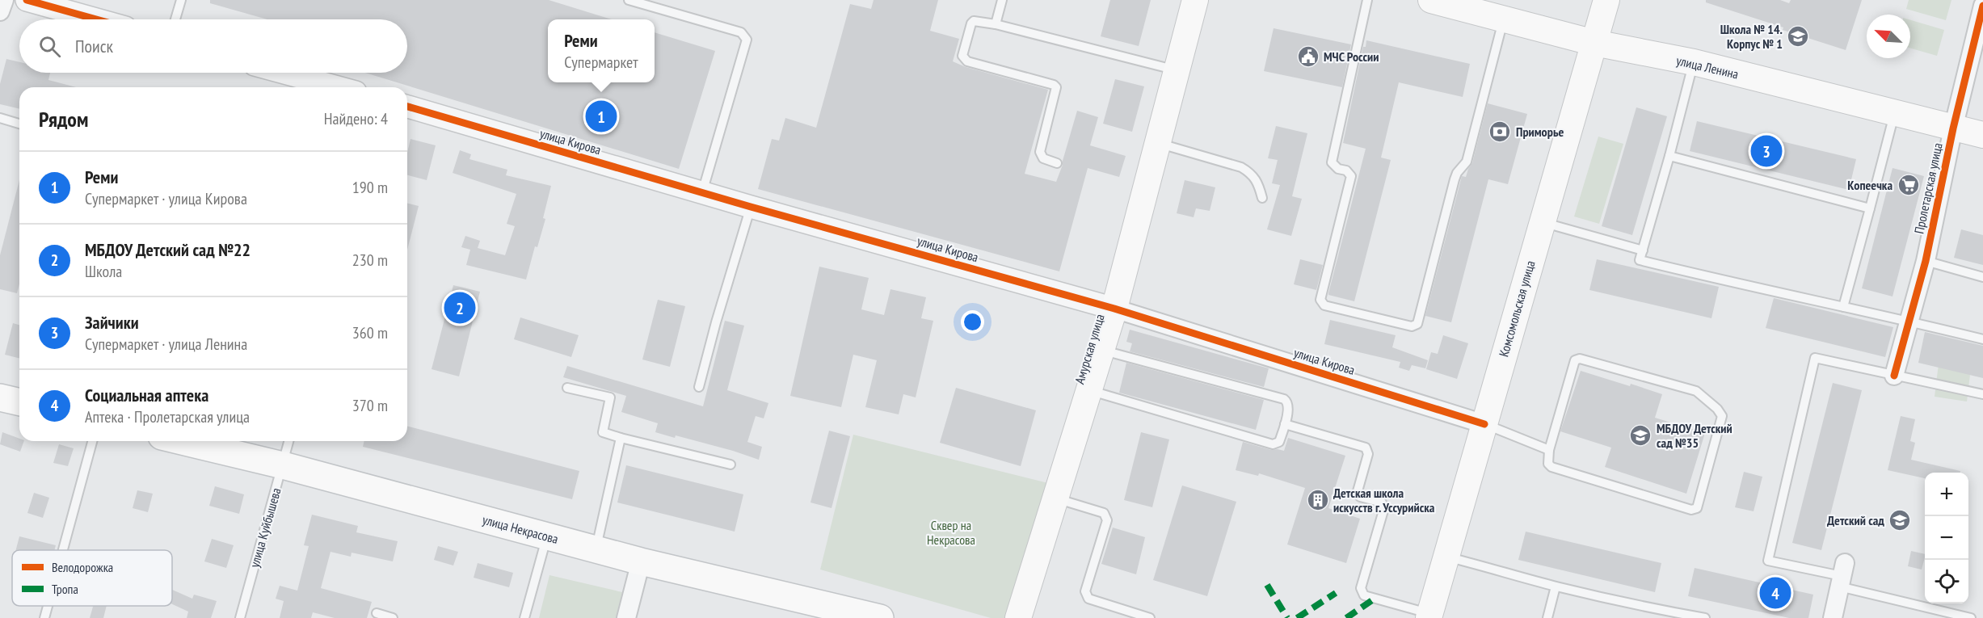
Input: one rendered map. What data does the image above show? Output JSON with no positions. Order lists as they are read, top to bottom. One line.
{"streets":{"main road":["улица Ленина","Комсомольская улица","Амурская улица","улица Некрасова"],"street":["улица Кирова","Пролетарская улица"],"lane":["улица Куйбышева"]},"crossings":[["улица Ленина","Пролетарская улица"],["улица Ленина","Комсомольская улица"],["улица Кирова","Комсомольская улица"],["улица Кирова","Амурская улица"],["улица Куйбышева","улица Некрасова"]],"parks":["Сквер на Некрасова"],"places":{"school or university":["Школа № 14. Корпус № 1","МБДОУ Детский сад №35","Детский сад"],"public building":["МЧС России"],"bank":["Приморье"],"supermarket":["Копеечка"],"building":["Детская школа искусств г. Уссурийска"]},"legend":["Велодорожка","Тропа"],"north":"top left","page":{"popup":["Реми","Супермаркет"],"search":"Поиск","heading":["Рядом","Найдено: 4"],"pins":["1","3","2","4"],"list":[{"mark":"1","name":"Реми","note":"Супермаркет · улица Кирова","value":"190 m"},{"mark":"2","name":"МБДОУ Детский сад №22","note":"Школа","value":"230 m"},{"mark":"3","name":"Зайчики","note":"Супермаркет · улица Ленина","value":"360 m"},{"mark":"4","name":"Социальная аптека","note":"Аптека · Пролетарская улица","value":"370 m"}],"map_buttons":["+","−"]}}
